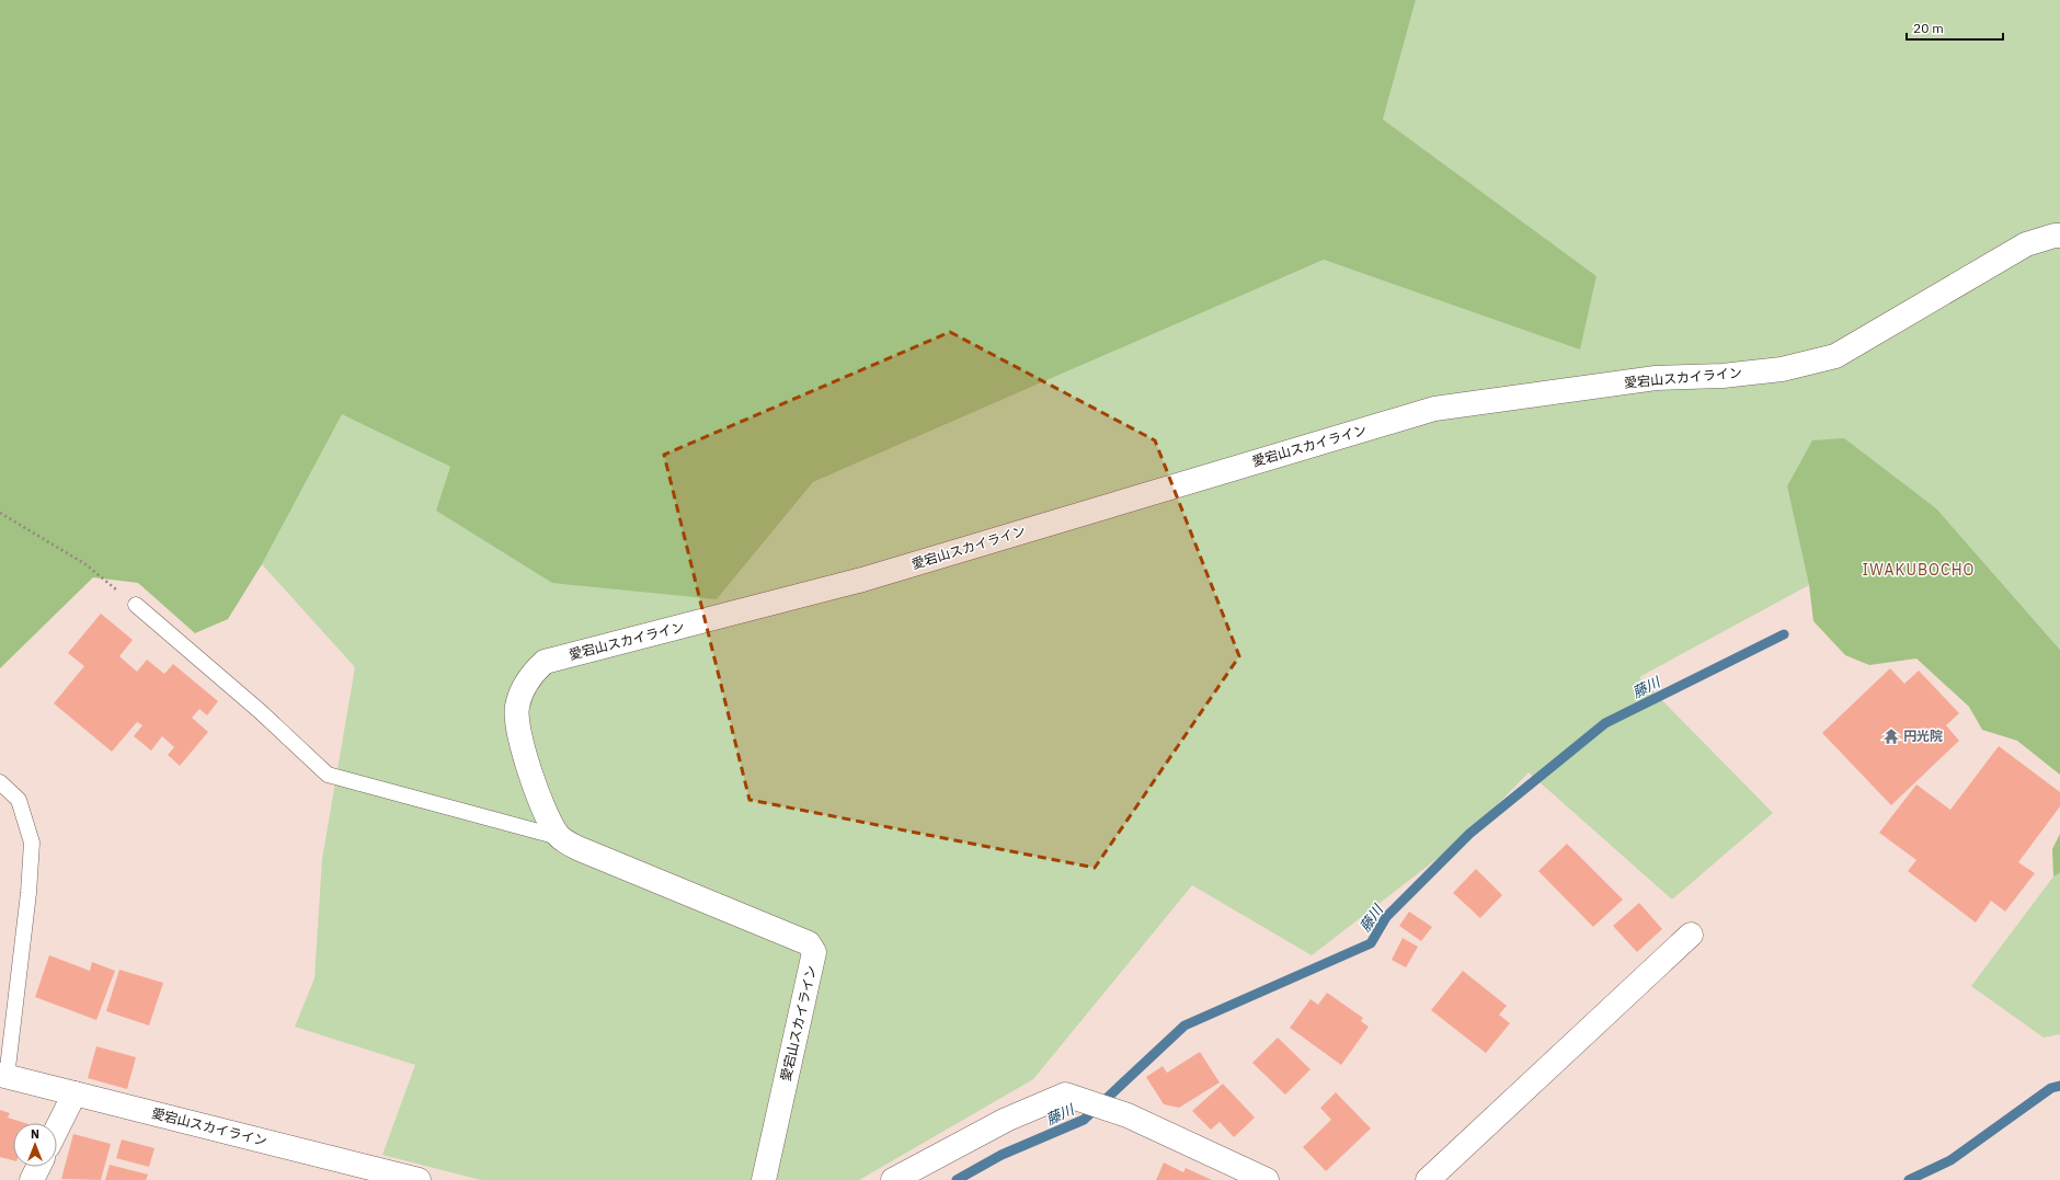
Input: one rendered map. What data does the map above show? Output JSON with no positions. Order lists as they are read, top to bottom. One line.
{"streets":{"main road":["愛宕山スカイライン"]},"districts":["IWAKUBOCHO"],"water":["藤川"],"places":{"temple":["円光院"]},"scale_bar":"20 m","north":"top"}
